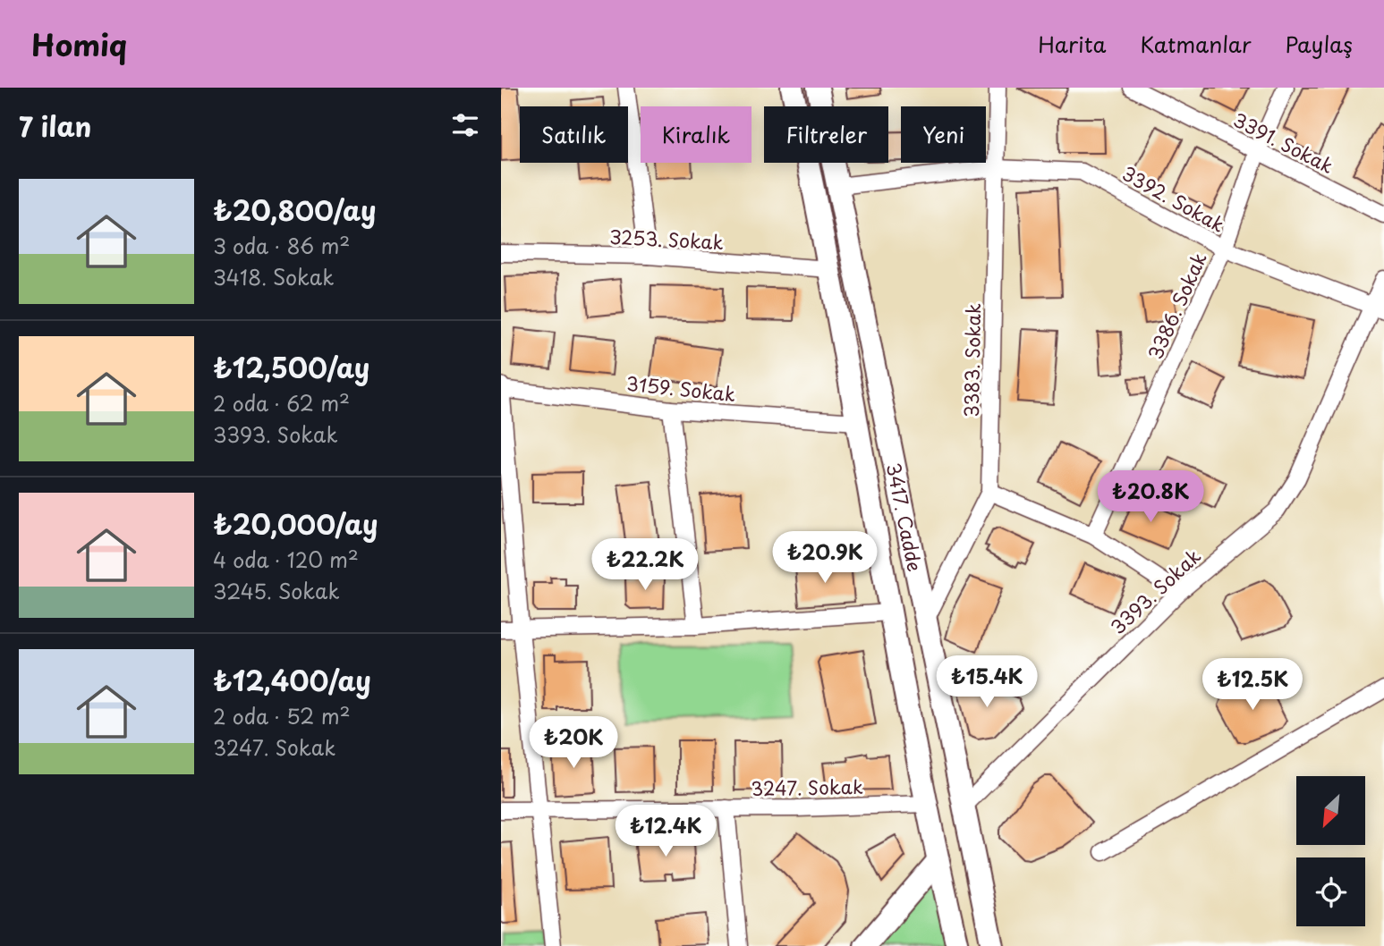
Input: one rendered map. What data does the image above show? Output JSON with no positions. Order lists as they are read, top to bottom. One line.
{"streets":{"street":["3391. Sokak","3392. Sokak","3253. Sokak","3386. Sokak","3383. Sokak","3159. Sokak","3417. Cadde","3393. Sokak","3247. Sokak"]},"crossings":[["3391. Sokak","3386. Sokak"],["3392. Sokak","3386. Sokak"],["3392. Sokak","3383. Sokak"],["3392. Sokak","3417. Cadde"],["3392. Sokak","3393. Sokak"],["3253. Sokak","3417. Cadde"],["3383. Sokak","3417. Cadde"],["3159. Sokak","3417. Cadde"],["3417. Cadde","3393. Sokak"],["3417. Cadde","3247. Sokak"]],"north":"bottom left","page":{"header":"Homiq","nav":["Harita","Katmanlar","Paylaş"],"heading":"7 ilan","chip":["Satılık","Kiralık","Filtreler","Yeni"],"list":[{"name":"₺20,800/ay","note":"3 oda · 86 m² · 3418. Sokak"},{"name":"₺12,500/ay","note":"2 oda · 62 m² · 3393. Sokak"},{"name":"₺20,000/ay","note":"4 oda · 120 m² · 3245. Sokak"},{"name":"₺12,400/ay","note":"2 oda · 52 m² · 3247. Sokak"}],"price":["₺20.8K","₺20.9K","₺22.2K","₺15.4K","₺12.5K","₺20K","₺12.4K"]}}
